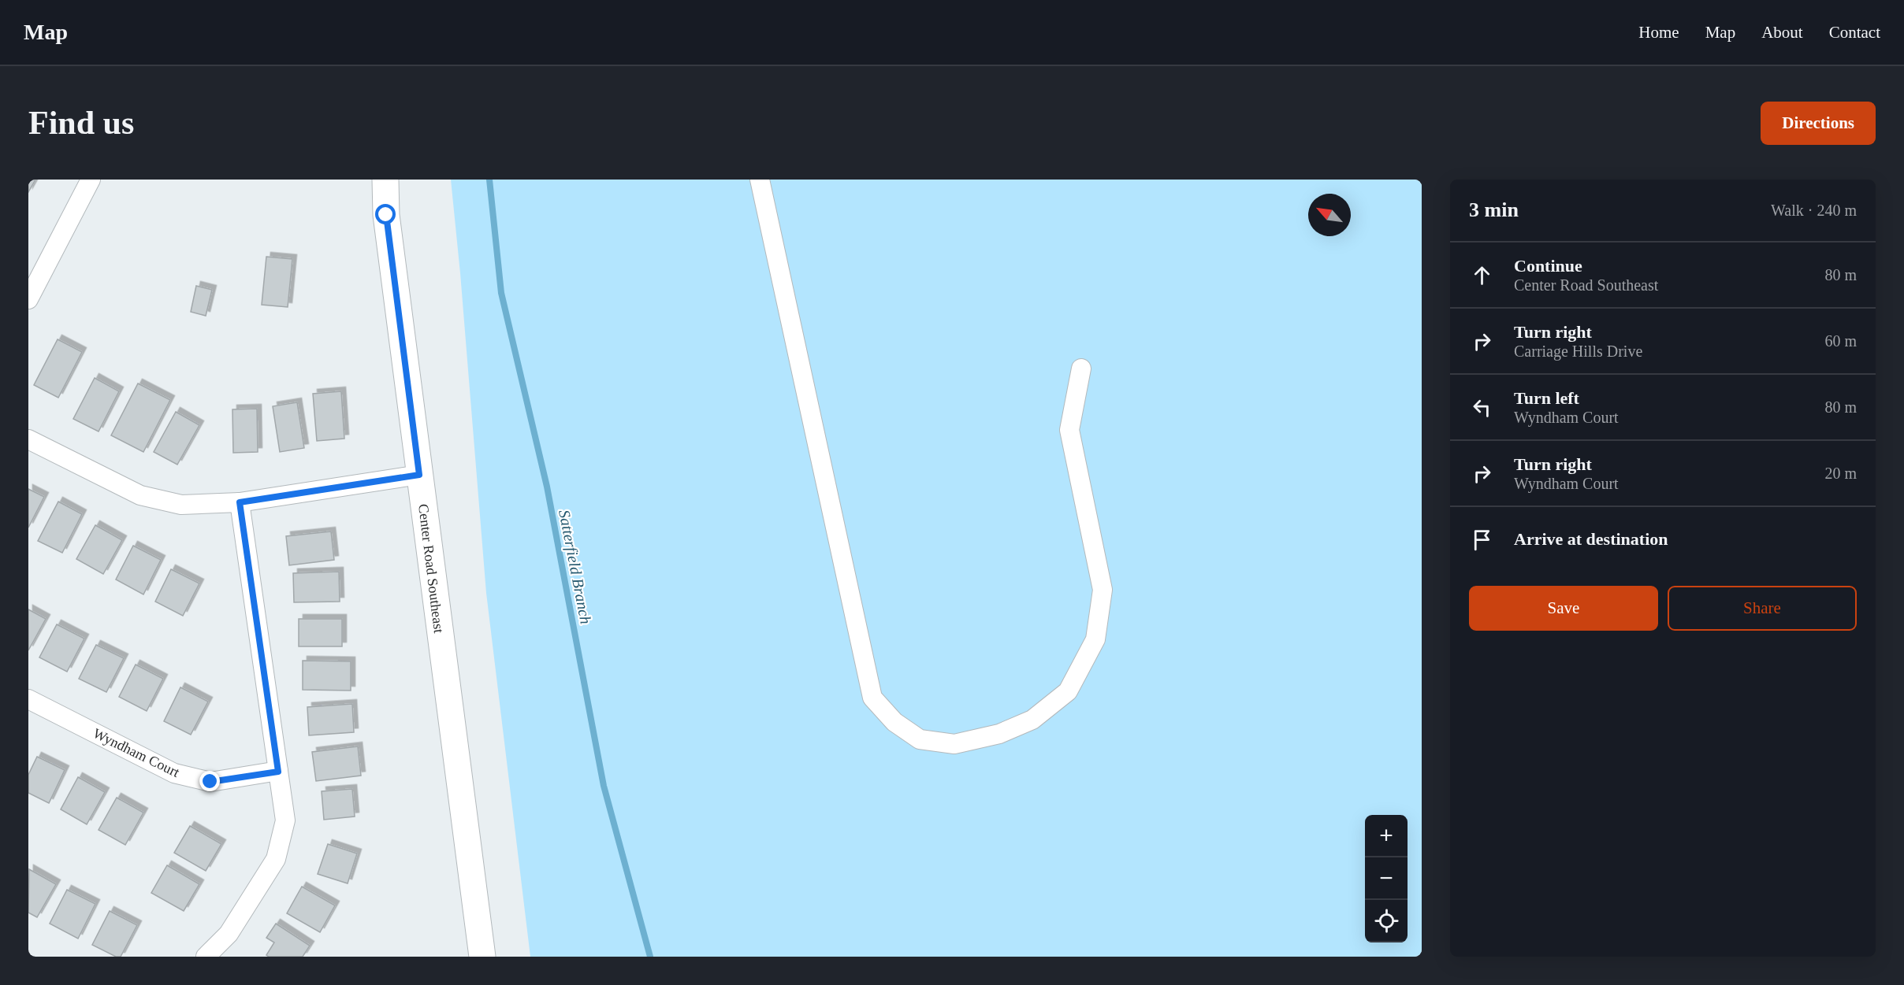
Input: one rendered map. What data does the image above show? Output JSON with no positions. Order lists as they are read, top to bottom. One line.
{"streets":{"street":["Center Road Southeast","Wyndham Court"]},"water":["Satterfield Branch"],"north":"top left","page":{"header":"Map","nav":["Home","Map","About","Contact"],"buttons":["Directions",["Save","Share"]],"title":"Find us","heading":["3 min","Walk · 240 m"],"list":[["Continue","Center Road Southeast","80 m"],["Turn right","Carriage Hills Drive","60 m"],["Turn left","Wyndham Court","80 m"],["Turn right","Wyndham Court","20 m"],"Arrive at destination"],"map_buttons":["+","−"]}}
